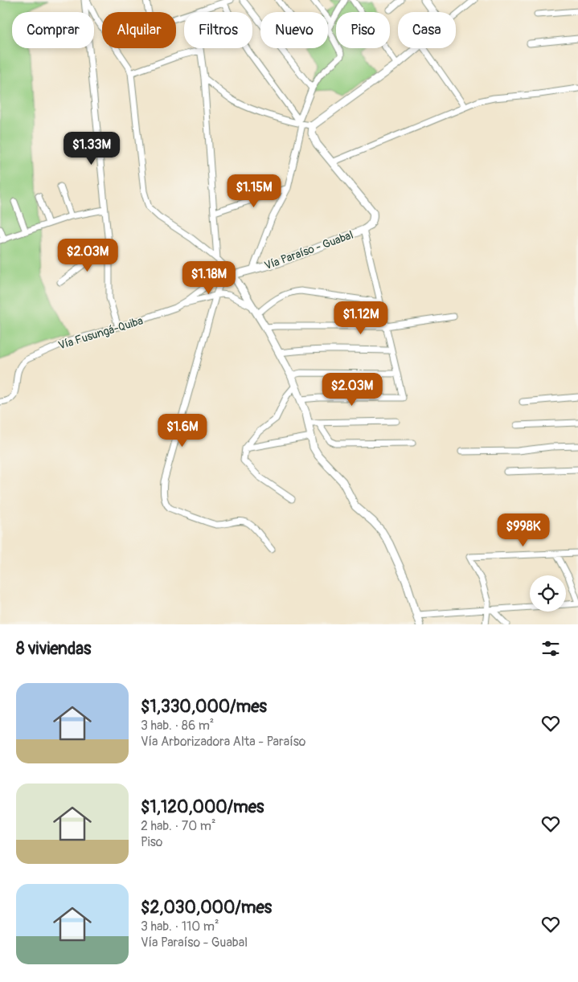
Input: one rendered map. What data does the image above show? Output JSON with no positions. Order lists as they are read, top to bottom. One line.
{"streets":{"street":["Vía Paraíso - Guabal","Vía Fusungá-Quiba"]},"page":{"chip":["Comprar","Alquilar","Filtros","Nuevo","Piso","Casa"],"price":["$1.33M","$1.15M","$2.03M","$1.18M","$1.12M","$2.03M","$1.6M","$998K"],"heading":"8 viviendas","list":[{"name":"$1,330,000/mes","note":"3 hab. · 86 m² · Vía Arborizadora Alta - Paraíso"},{"name":"$1,120,000/mes","note":"2 hab. · 70 m² · Piso"},{"name":"$2,030,000/mes","note":"3 hab. · 110 m² · Vía Paraíso - Guabal"}]}}
